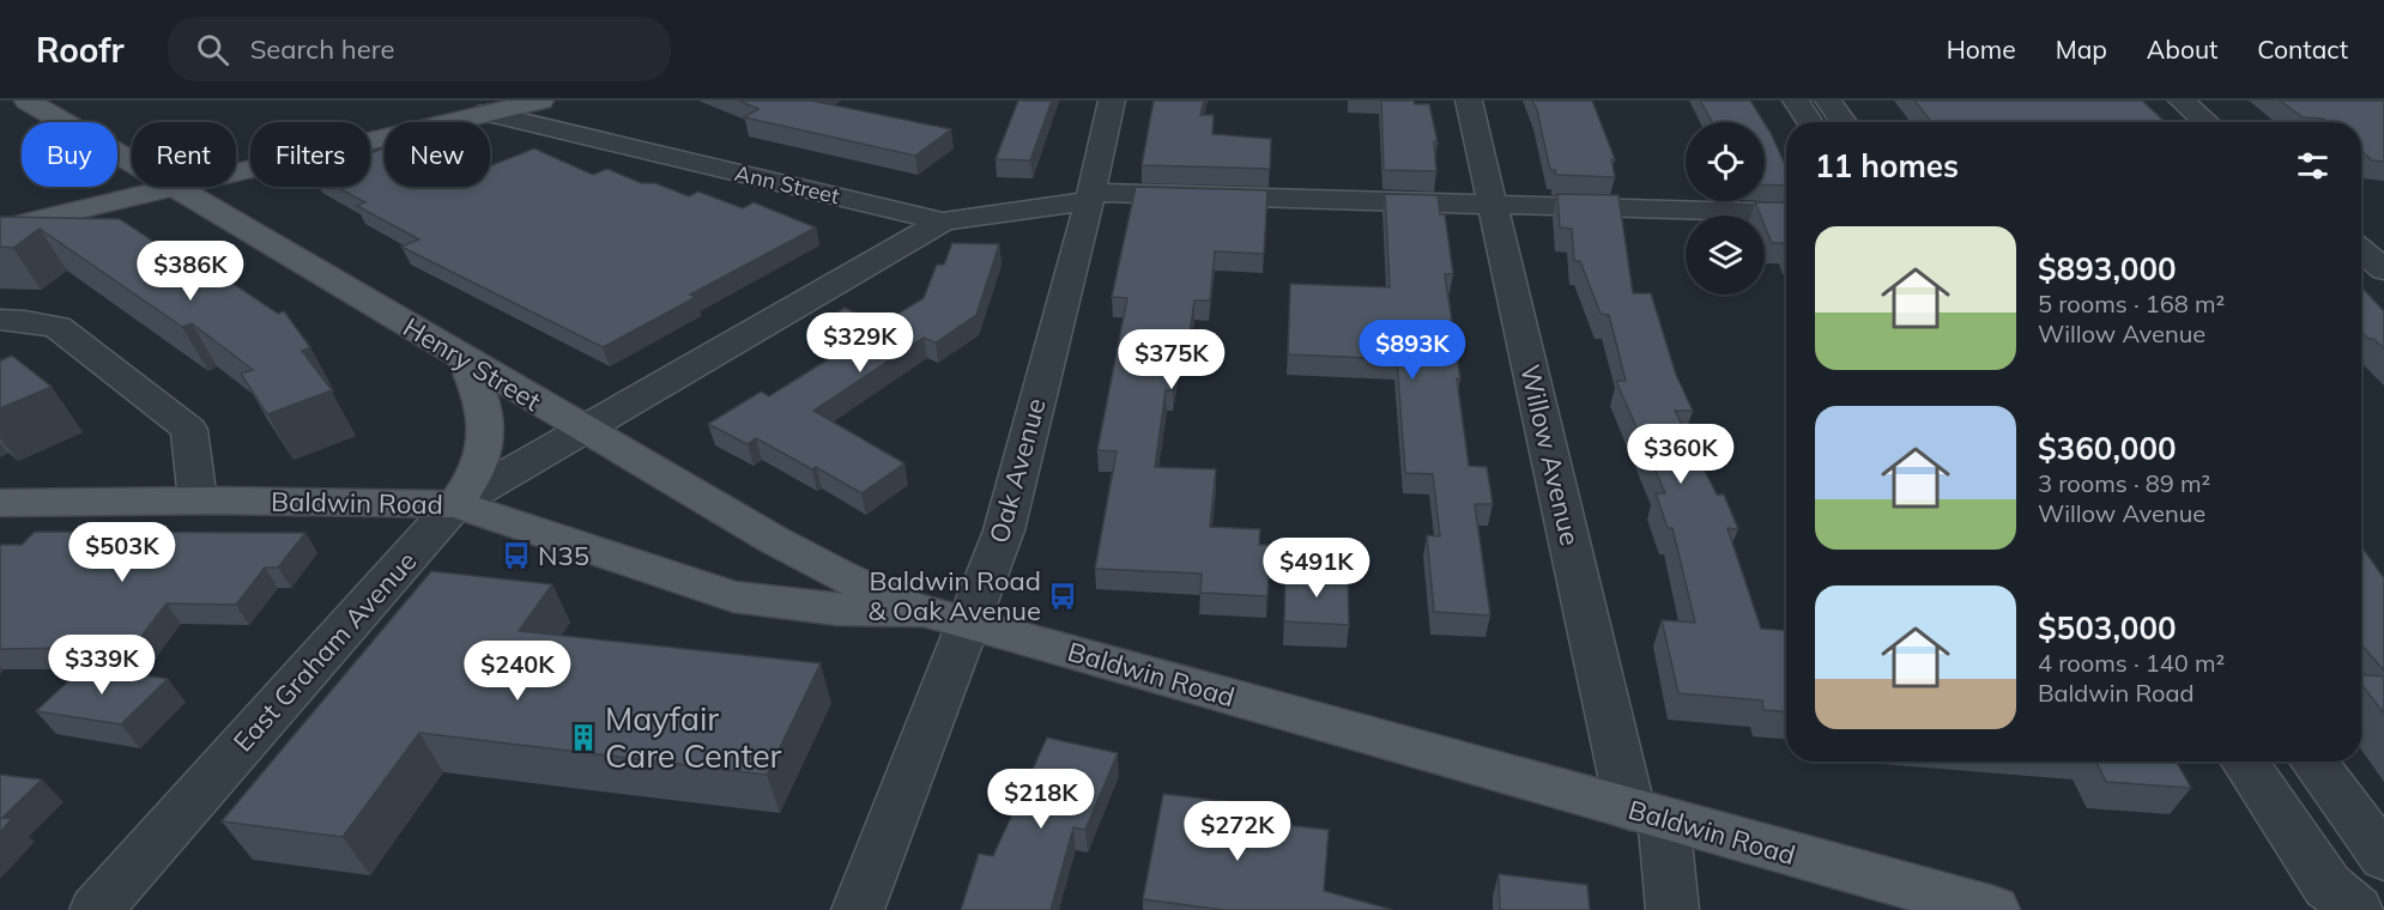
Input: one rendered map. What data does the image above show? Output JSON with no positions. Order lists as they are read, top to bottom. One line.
{"streets":{"main road":["Henry Street","Baldwin Road"],"street":["Ann Street","Willow Avenue","Oak Avenue","East Graham Avenue"]},"crossings":[["Ann Street","Willow Avenue"],["Ann Street","Oak Avenue"],["Ann Street","East Graham Avenue"],["Henry Street","Baldwin Road"],["Henry Street","East Graham Avenue"],["Willow Avenue","Baldwin Road"],["Oak Avenue","Baldwin Road"],["Baldwin Road","East Graham Avenue"]],"places":{"bus stop":["N35","Baldwin Road & Oak Avenue"],"building":["Mayfair Care Center"]},"page":{"header":"Roofr","search":"Search here","nav":["Home","Map","About","Contact"],"chip":["Buy","Rent","Filters","New"],"heading":"11 homes","list":[{"name":"$893,000","note":"5 rooms · 168 m² · Willow Avenue"},{"name":"$360,000","note":"3 rooms · 89 m² · Willow Avenue"},{"name":"$503,000","note":"4 rooms · 140 m² · Baldwin Road"}],"price":["$386K","$329K","$893K","$375K","$360K","$503K","$491K","$339K","$240K","$218K","$272K"]}}
